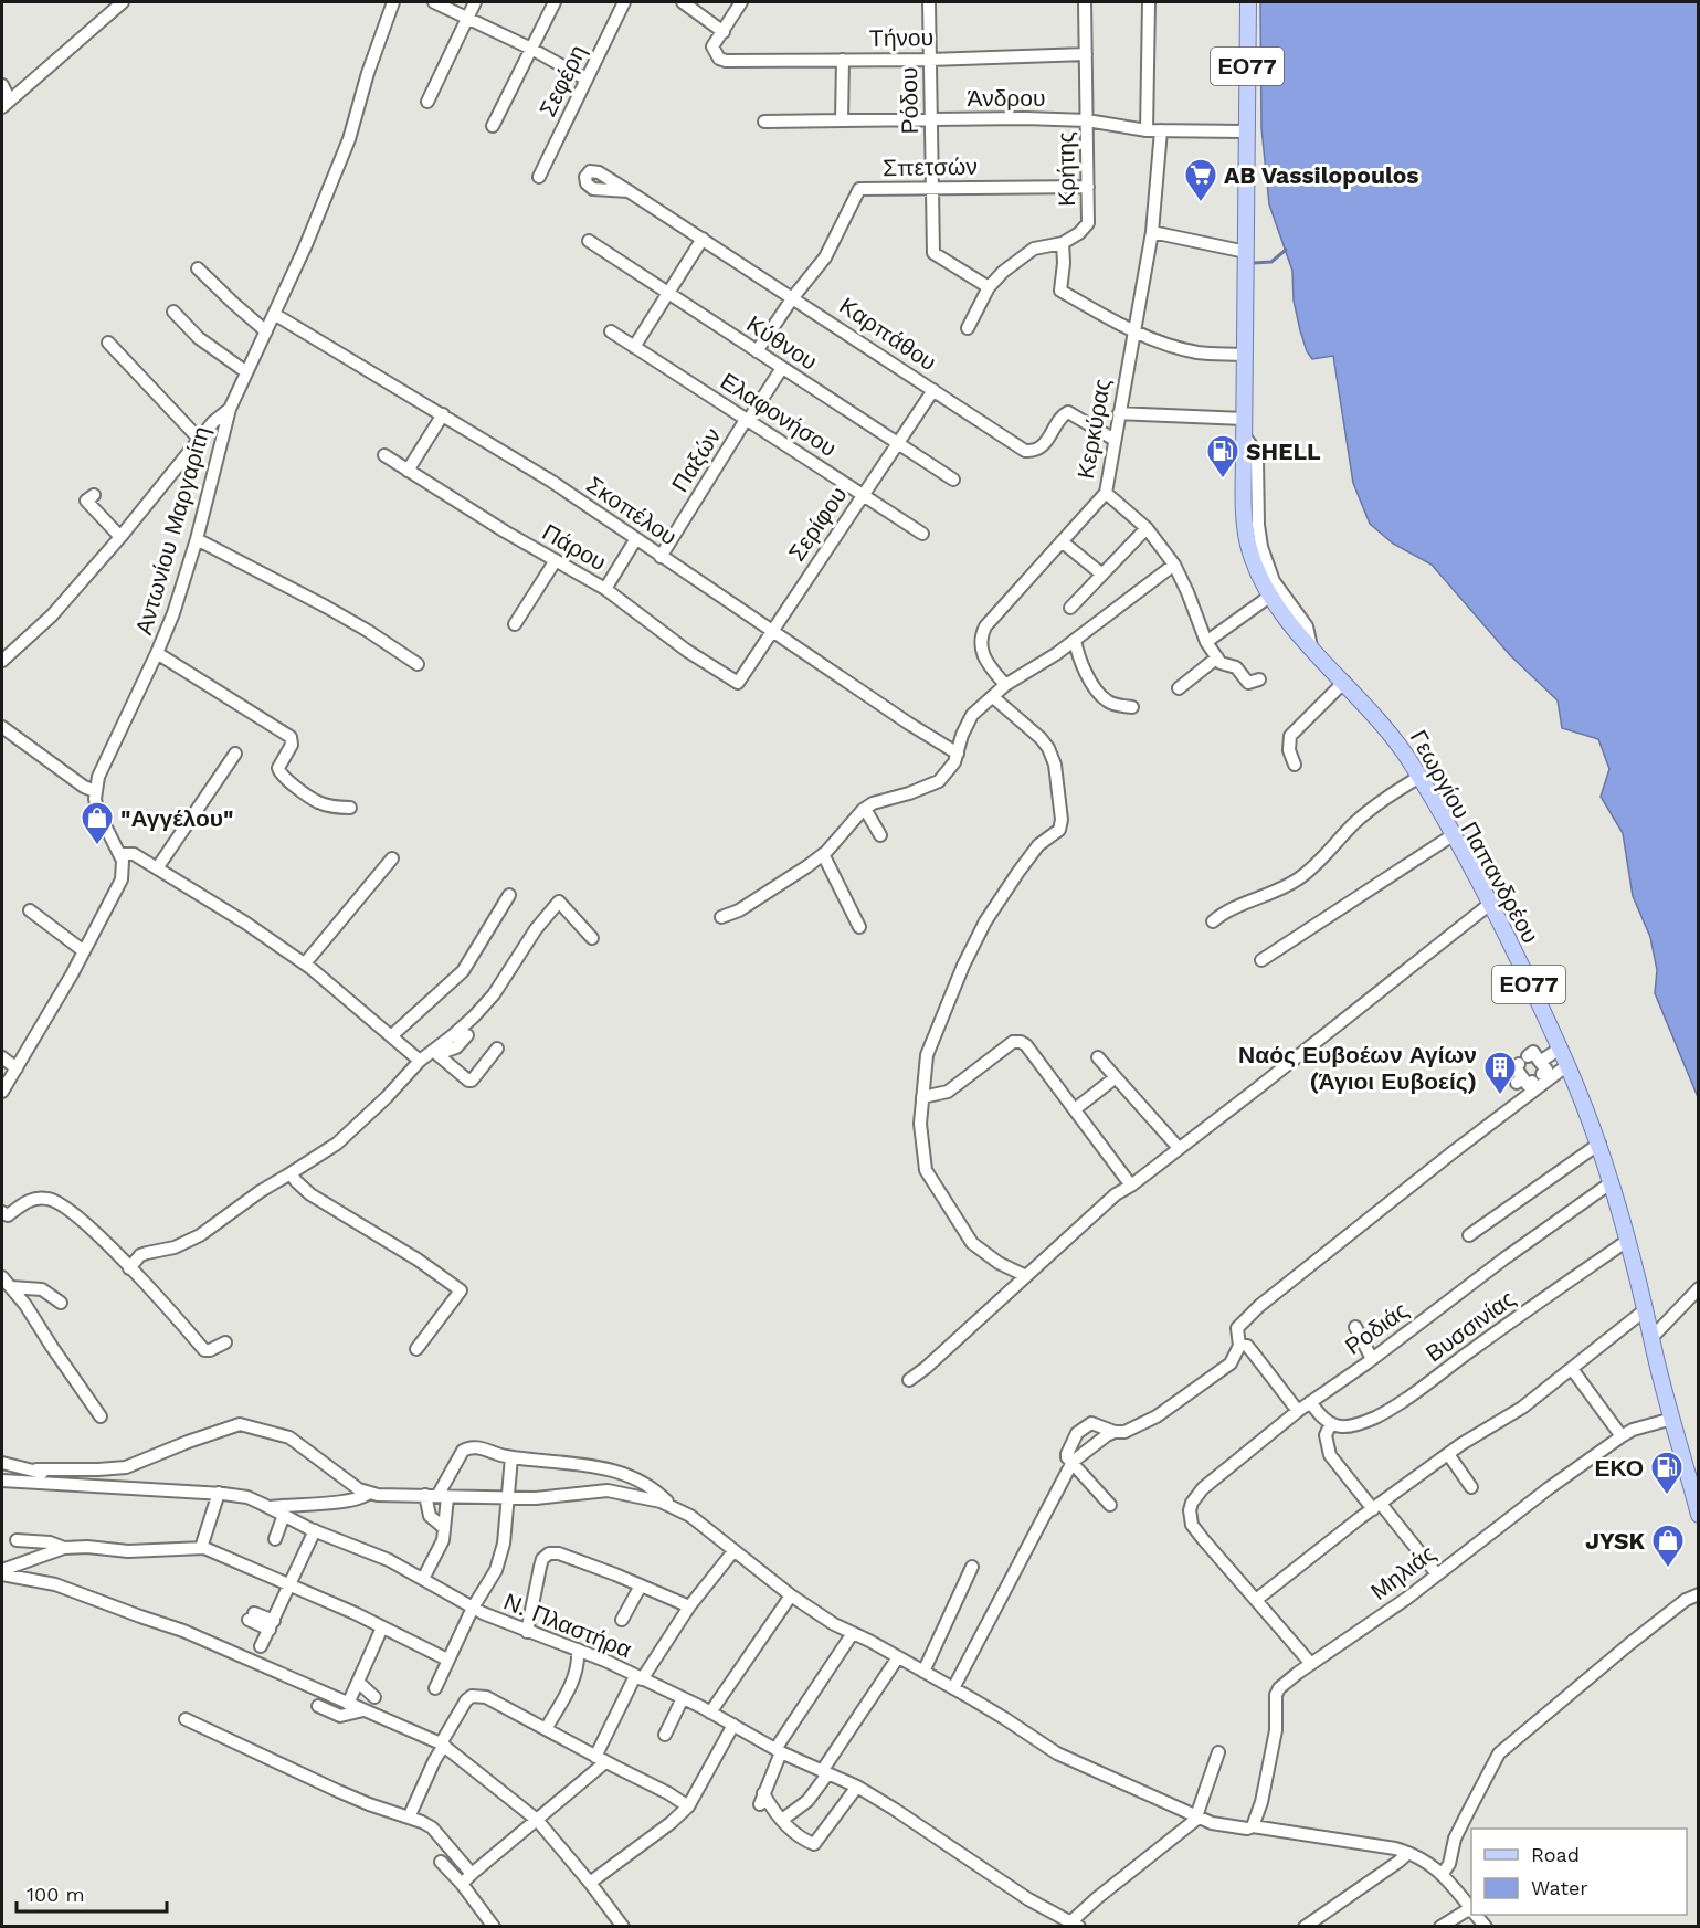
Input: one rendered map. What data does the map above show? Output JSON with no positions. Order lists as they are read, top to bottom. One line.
{"streets":{"main road":["ΕΟ77","Γεωργίου Παπανδρέου"],"street":["Τήνου","Σεφέρη","Άνδρου","Ρόδου","Σπετσών","Κρήτης","Καρπάθου","Κύθνου","Ελαφονήσου","Κερκύρας","Παξών","Σκοπέλου","Σερίφου","Αντωνίου Μαργαρίτη","Πάρου","Βυσσινίας","Ροδιάς","Μηλιάς","Ν. Πλαστήρα"]},"crossings":[["Τήνου","Ρόδου"],["Τήνου","Κρήτης"],["Άνδρου","Ρόδου"],["Άνδρου","Κρήτης"],["Άνδρου","Κερκύρας"],["Άνδρου","Γεωργίου Παπανδρέου"],["Ρόδου","Σπετσών"],["Σπετσών","Κρήτης"],["Σπετσών","Καρπάθου"],["Καρπάθου","Κερκύρας"],["Καρπάθου","Σερίφου"],["Κύθνου","Παξών"],["Κύθνου","Σερίφου"],["Ελαφονήσου","Παξών"],["Ελαφονήσου","Σερίφου"],["Παξών","Σκοπέλου"],["Σκοπέλου","Σερίφου"],["Σκοπέλου","Αντωνίου Μαργαρίτη"],["Σερίφου","Πάρου"],["Γεωργίου Παπανδρέου","Βυσσινίας"],["Γεωργίου Παπανδρέου","Ροδιάς"],["Γεωργίου Παπανδρέου","Μηλιάς"]],"places":{"supermarket":["AB Vassilopoulos"],"fuel station":["SHELL","ΕΚΟ"],"shop":["\"Αγγέλου\"","JYSK"],"building":["Ναός Ευβοέων Αγίων (Άγιοι Ευβοείς)"]},"legend":["Road","Water"],"scale_bar":"100 m"}
